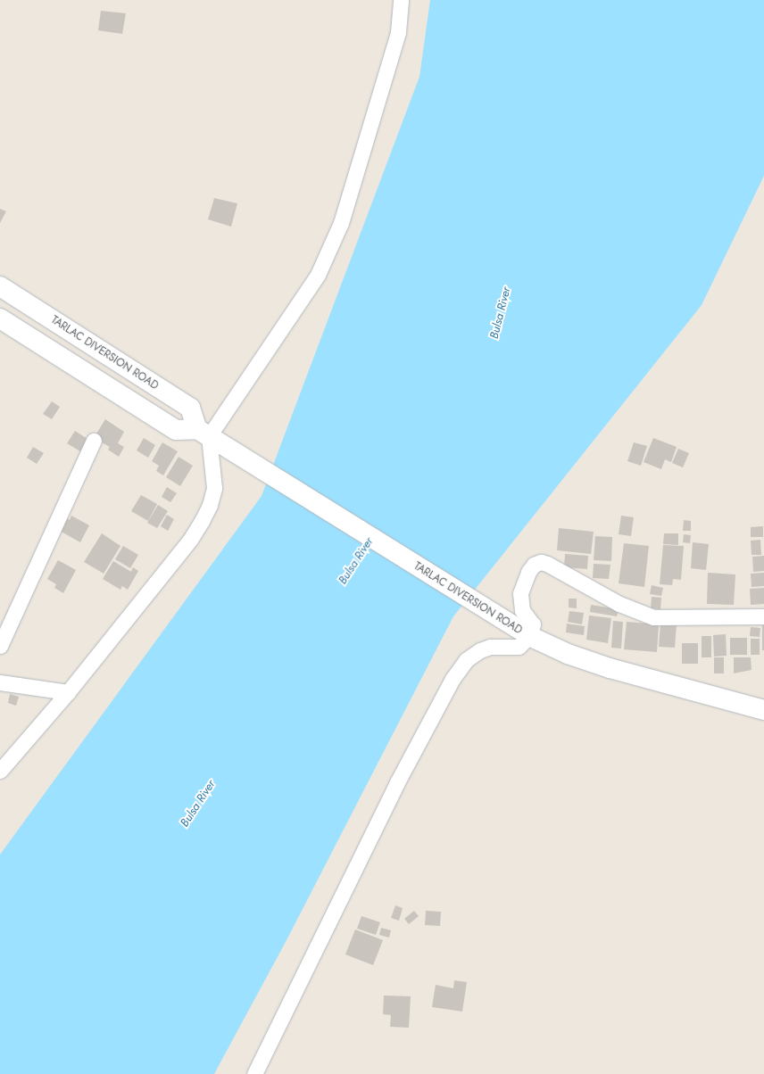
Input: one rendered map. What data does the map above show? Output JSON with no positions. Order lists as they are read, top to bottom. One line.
{"streets":{"main road":["TARLAC DIVERSION ROAD"]},"water":["Bulsa River"]}
